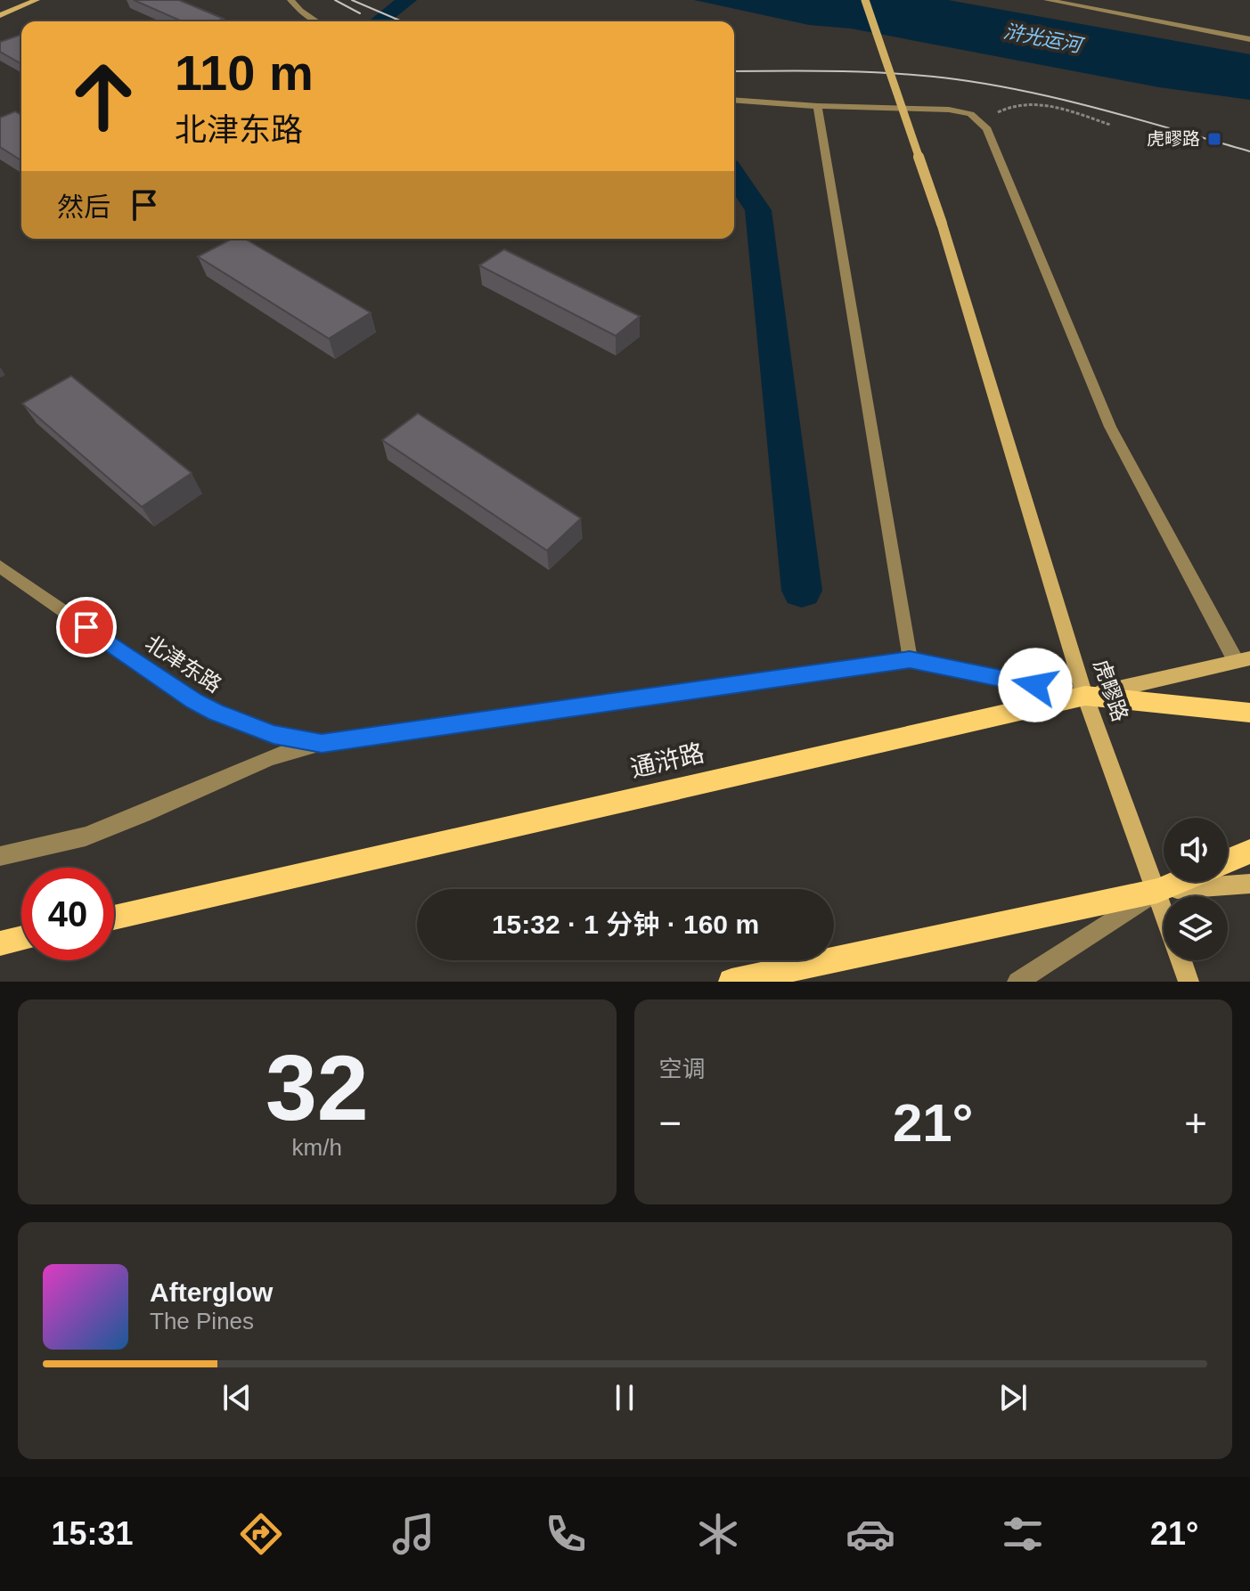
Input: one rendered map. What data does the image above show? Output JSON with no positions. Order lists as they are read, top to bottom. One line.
{"streets":{"main road":["虎疁路","通浒路"],"street":["北津东路"]},"crossings":[["虎疁路","通浒路"]],"water":["浒光运河"],"places":{"transit":["虎疁路"]},"page":{"turn":["110 m","北津东路"],"then":"然后","limit":"40","trip":"15:32 · 1 分钟 · 160 m","tile":[["32","km/h"],"空调"],"heat":["−","21°","+"],"song":["Afterglow","The Pines"],"tabs":["15:31","21°"]}}
